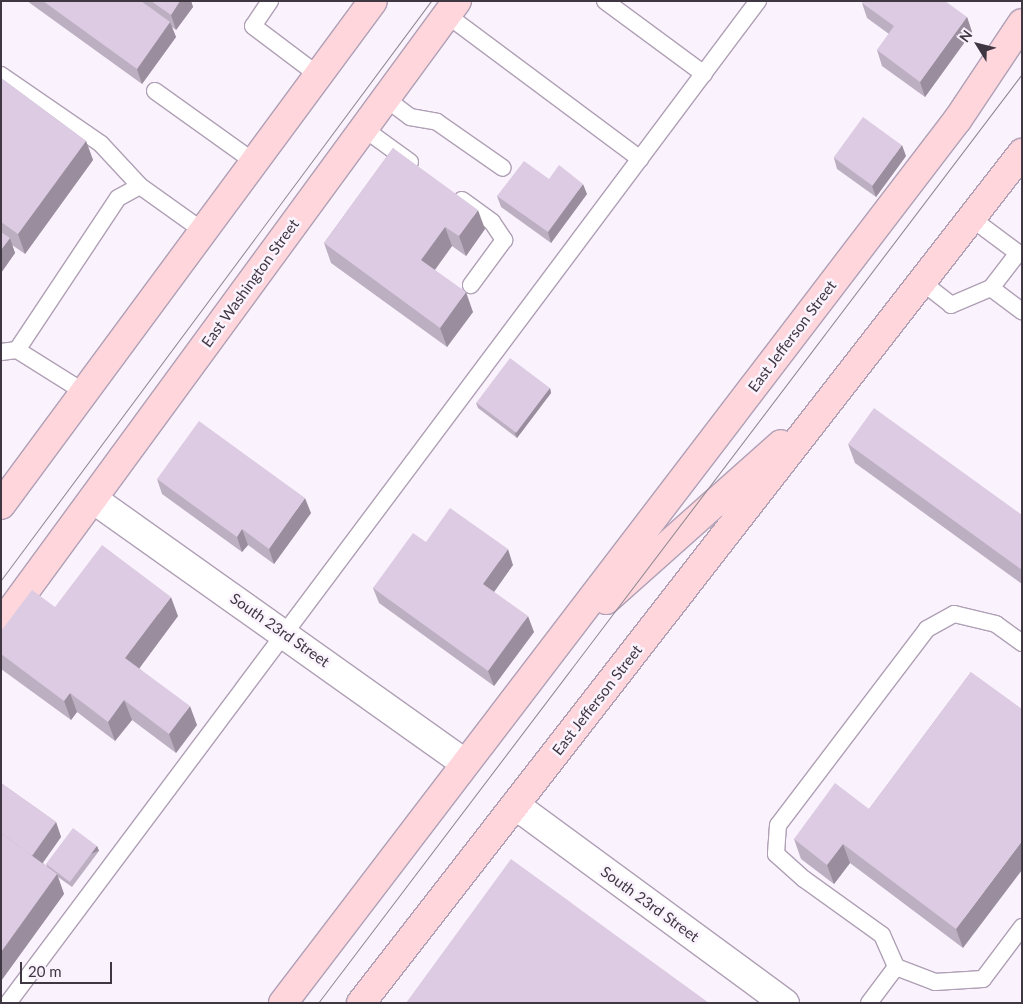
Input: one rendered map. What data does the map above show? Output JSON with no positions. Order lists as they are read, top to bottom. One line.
{"streets":{"main road":["East Washington Street","East Jefferson Street"],"street":["South 23rd Street"]},"crossings":[["East Washington Street","South 23rd Street"],["East Jefferson Street","South 23rd Street"]],"scale_bar":"20 m","north":"top left"}
